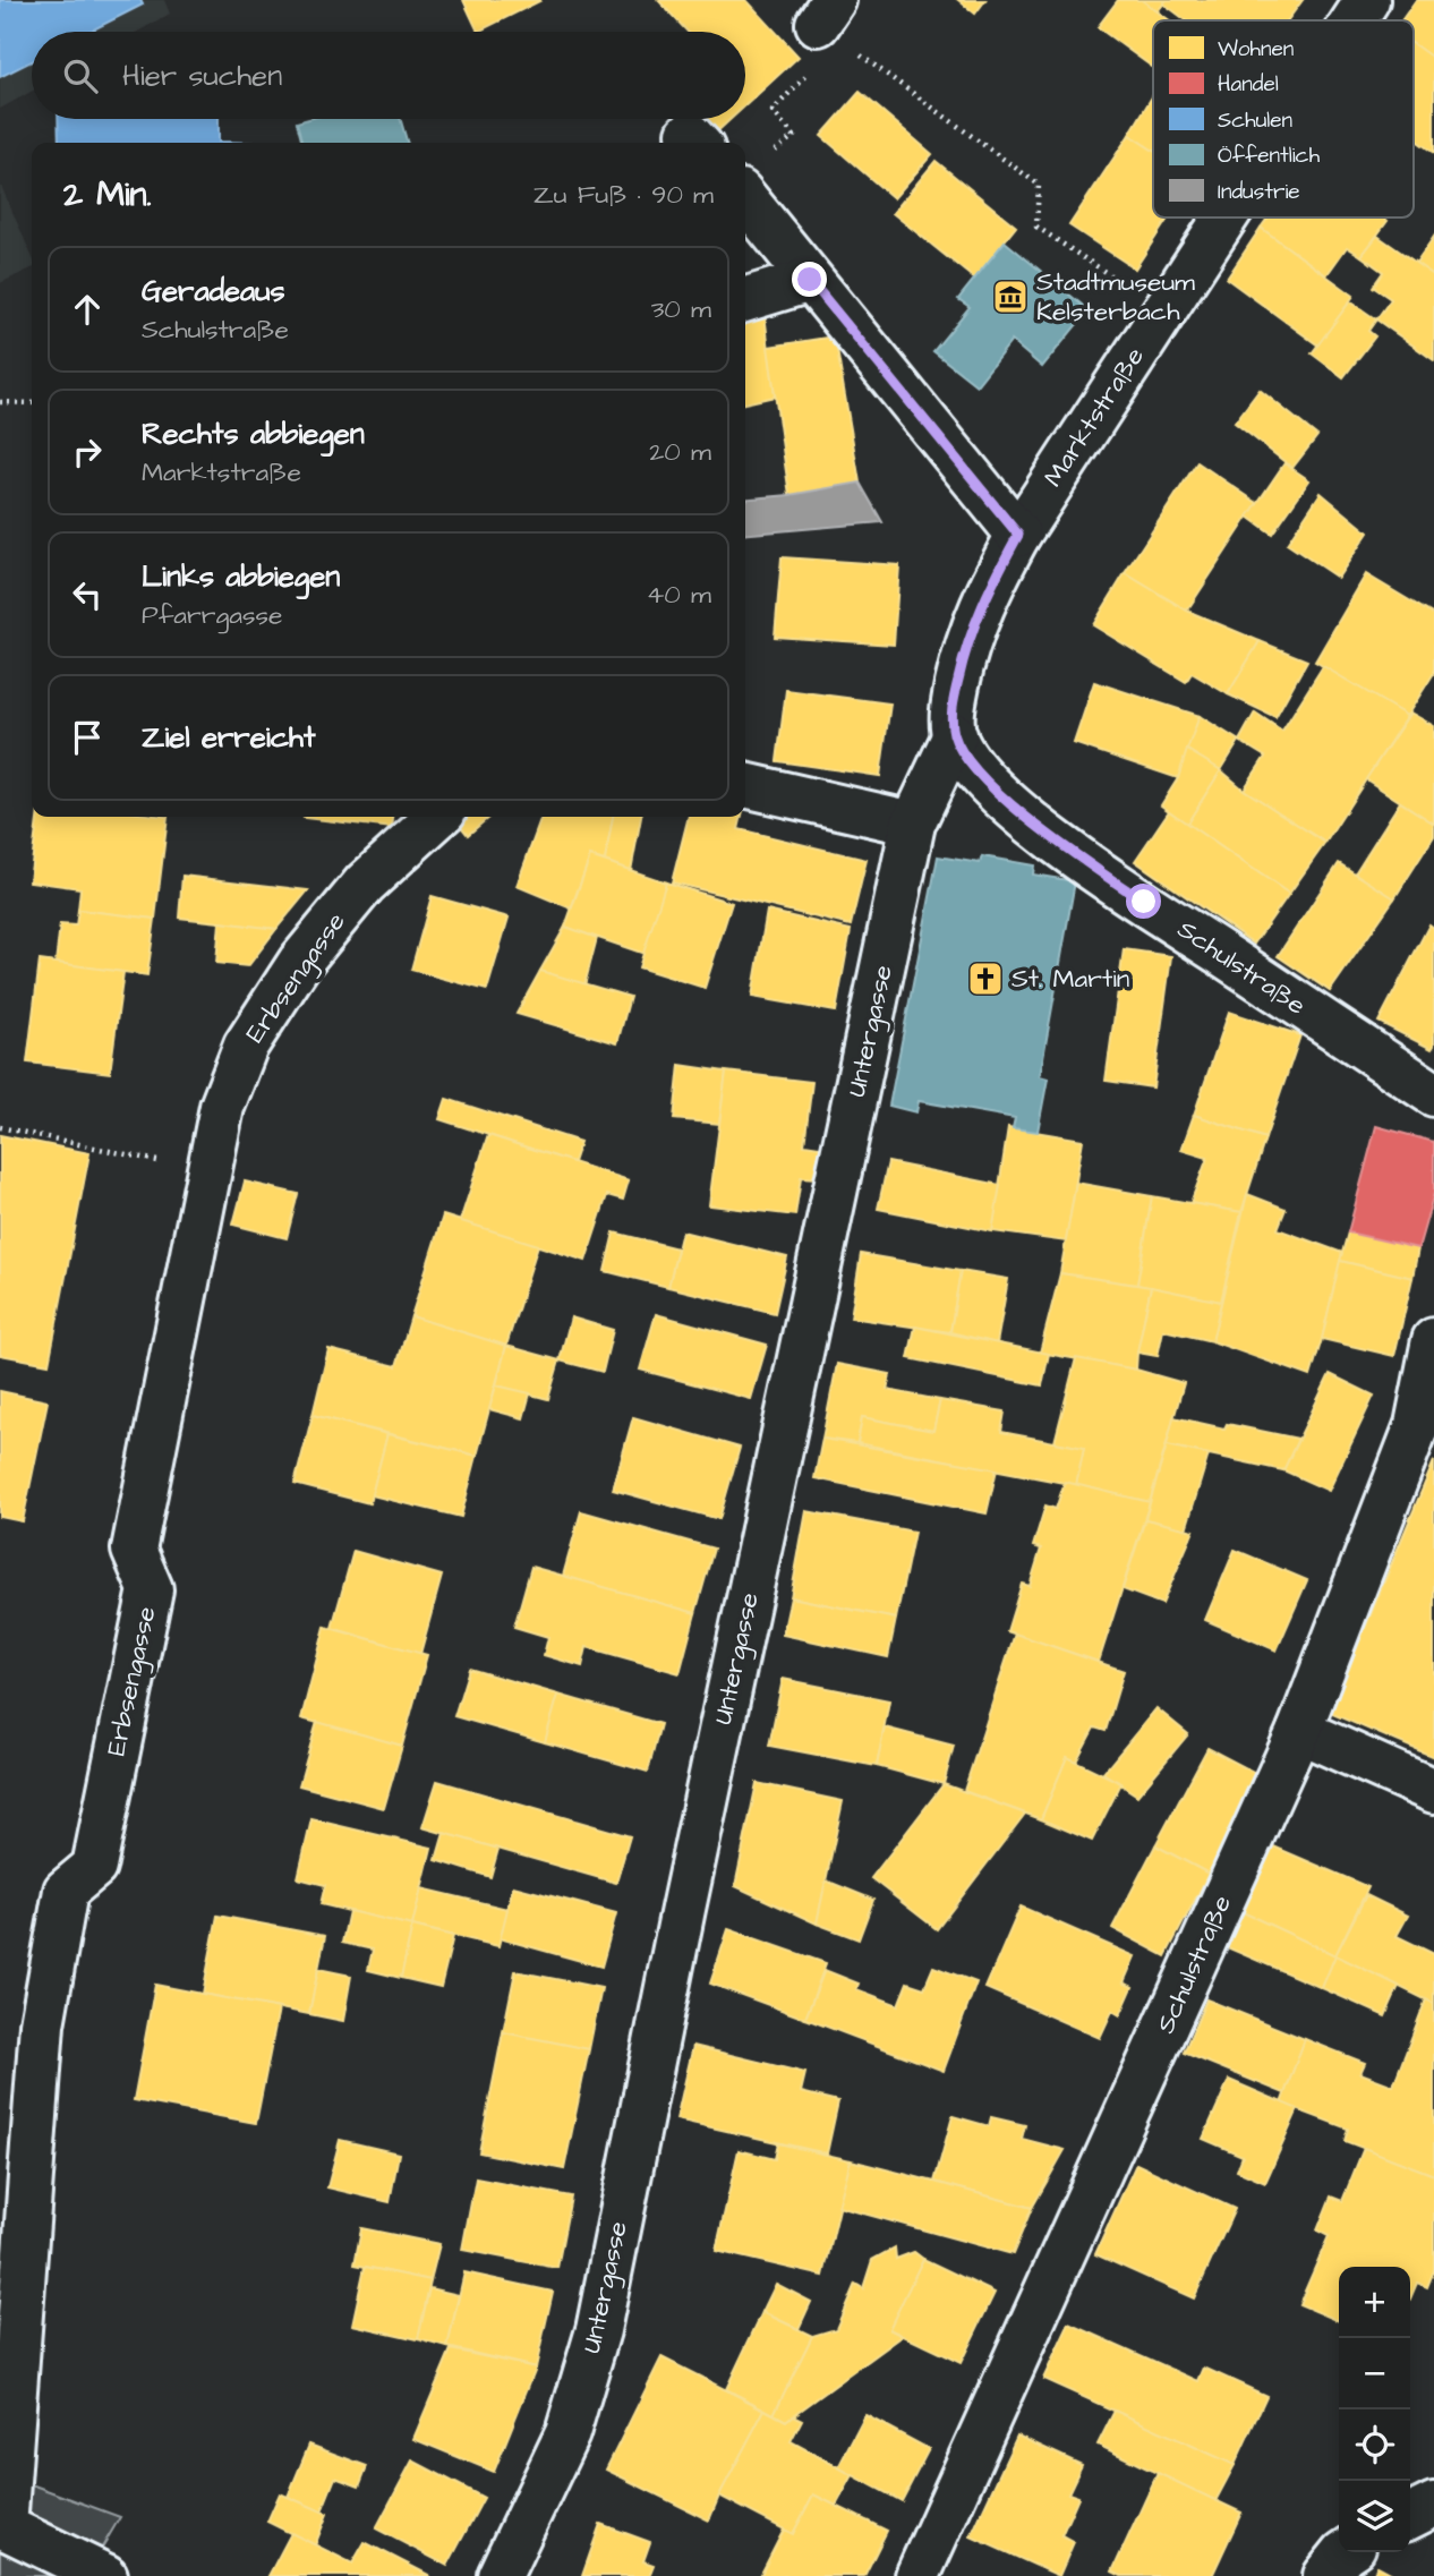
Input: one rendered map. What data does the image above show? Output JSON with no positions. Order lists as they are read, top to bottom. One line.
{"streets":{"street":["Marktstraße","Schulstraße","Erbsengasse","Untergasse"]},"crossings":[["Marktstraße","Schulstraße"],["Marktstraße","Untergasse"],["Schulstraße","Untergasse"]],"places":{"museum":["Stadtmuseum Kelsterbach"],"church":["St. Martin"]},"legend":["Wohnen","Handel","Schulen","Öffentlich","Industrie"],"page":{"search":"Hier suchen","heading":["2 Min.","Zu Fuß · 90 m"],"list":[["Geradeaus","Schulstraße","30 m"],["Rechts abbiegen","Marktstraße","20 m"],["Links abbiegen","Pfarrgasse","40 m"],"Ziel erreicht"],"map_buttons":["+","−"]}}
